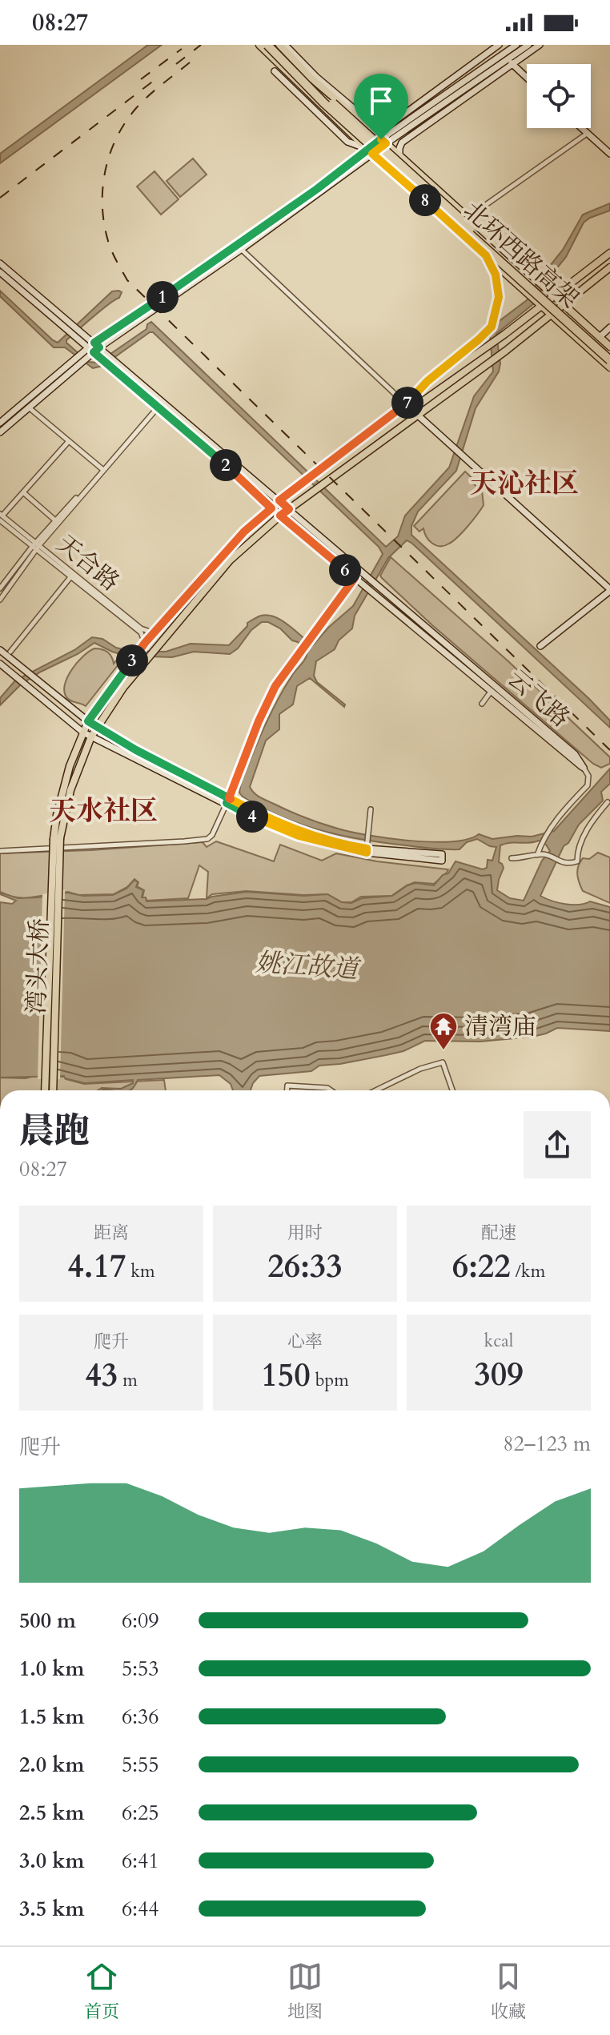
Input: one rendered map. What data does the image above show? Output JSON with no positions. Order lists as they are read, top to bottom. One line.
{"streets":{"highway":["北环西路高架"],"main road":["云飞路","湾头大桥"],"street":["天合路"]},"districts":["天沁社区","天水社区"],"water":["姚江故道"],"places":{"temple":["清湾庙"]},"page":{"status":"08:27","pins":["8","1","7","2","6","3","4"],"heading":["晨跑","08:27"],"stats":[["距离","4.17 km"],["用时","26:33"],["配速","6:22 /km"],["爬升","43 m"],["心率","150 bpm"],["kcal","309"]],"chart":["爬升","82–123 m"],"list":[{"name":"500 m","note":"6:09"},{"name":"1.0 km","note":"5:53"},{"name":"1.5 km","note":"6:36"},{"name":"2.0 km","note":"5:55"},{"name":"2.5 km","note":"6:25"},{"name":"3.0 km","note":"6:41"},{"name":"3.5 km","note":"6:44"}],"tabs":["首页","地图","收藏"]}}
